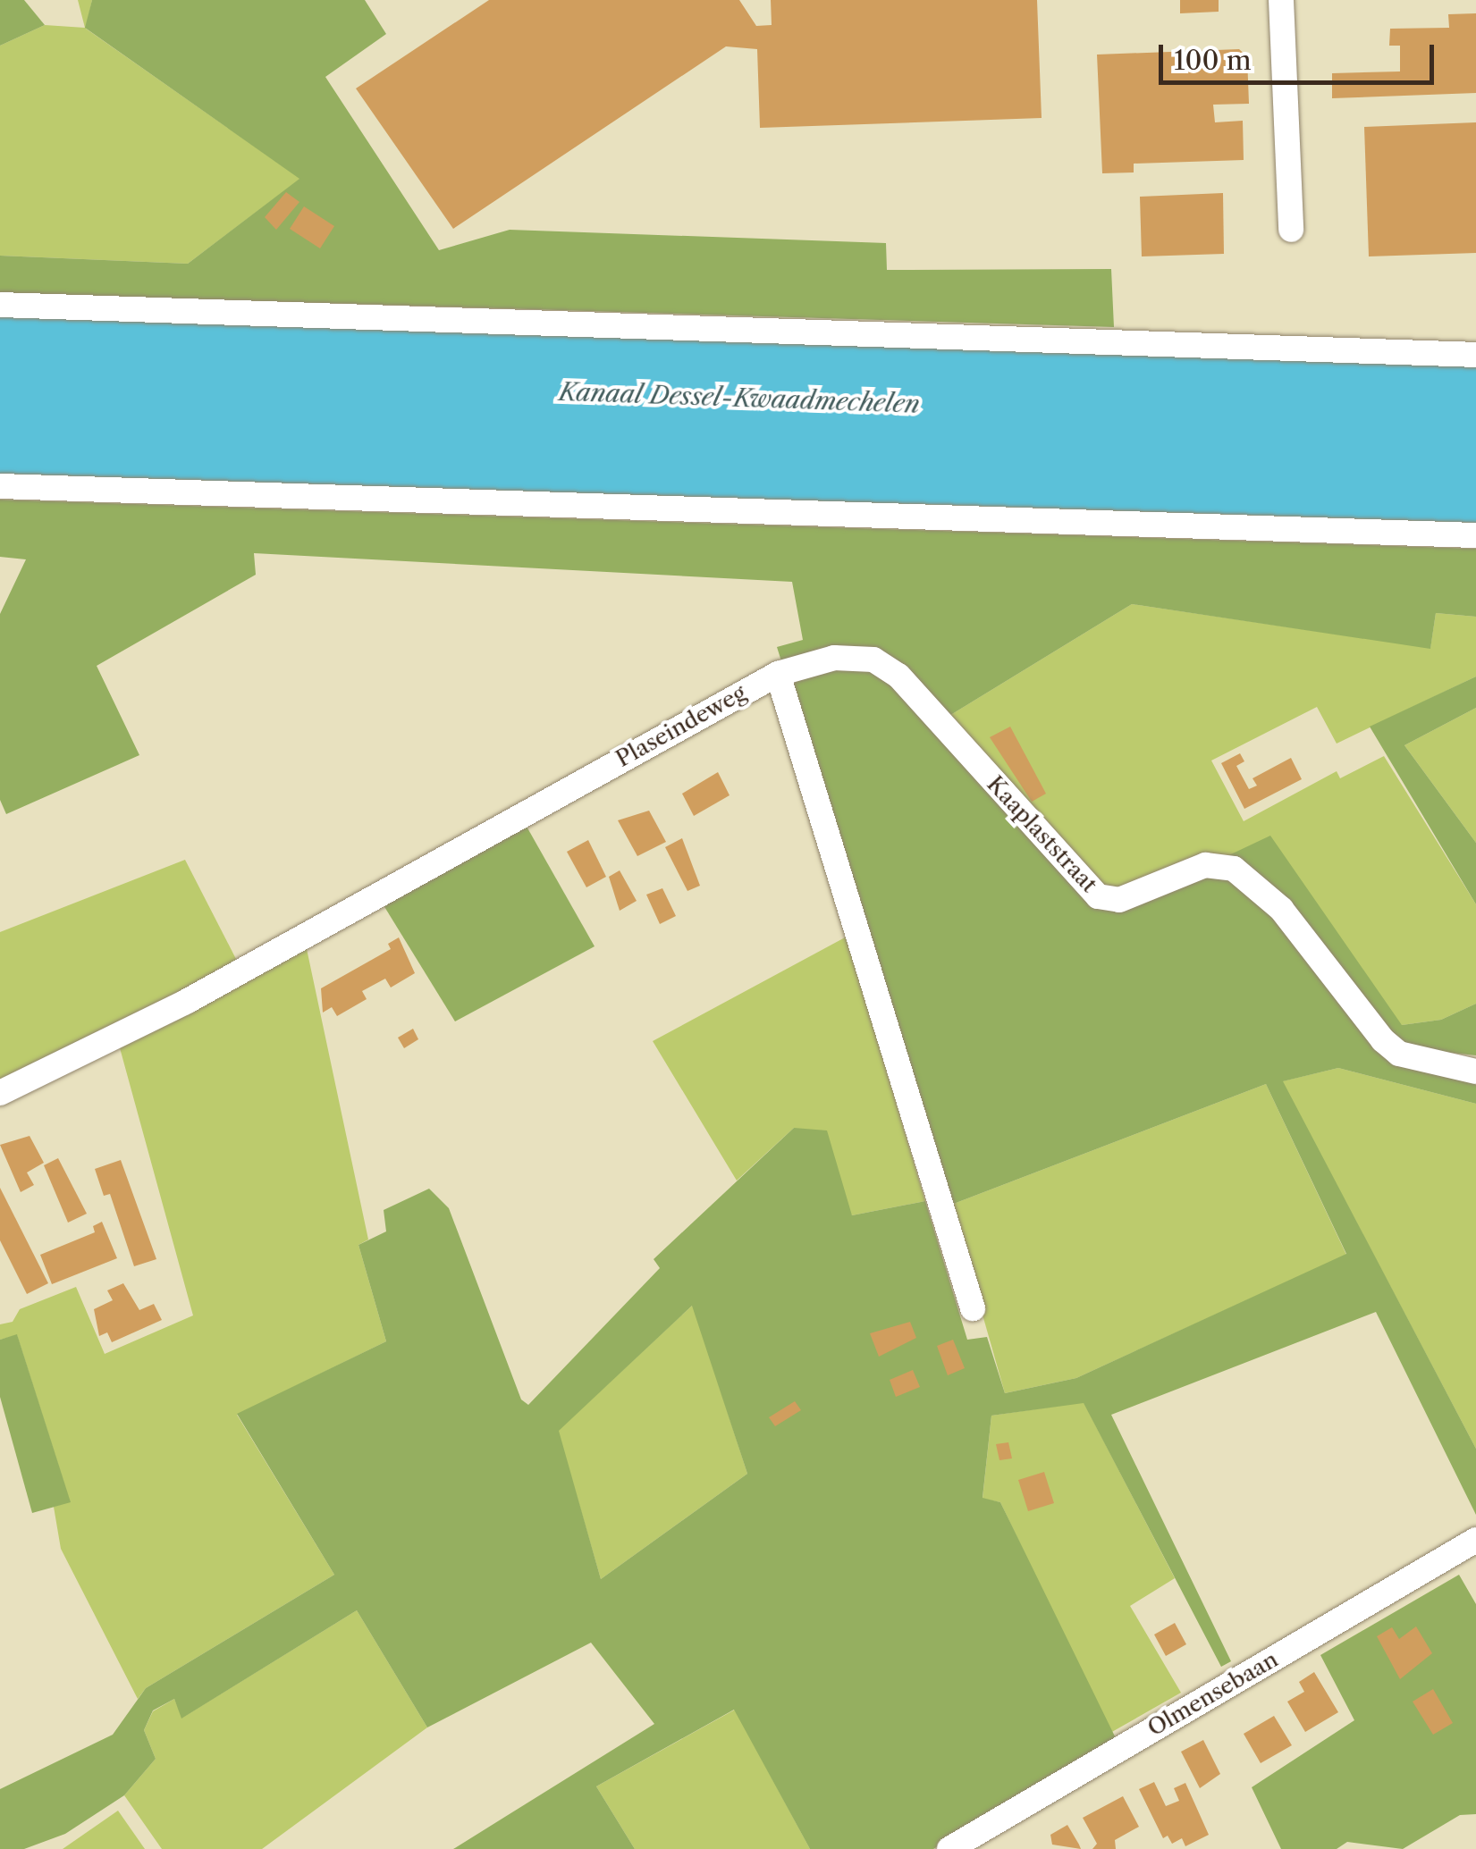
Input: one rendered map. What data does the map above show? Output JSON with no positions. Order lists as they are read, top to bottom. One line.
{"streets":{"street":["Plaseindeweg","Kaaplaststraat","Olmensebaan"]},"crossings":[["Plaseindeweg","Kaaplaststraat"]],"water":["Kanaal Dessel-Kwaadmechelen"],"scale_bar":"100 m"}
